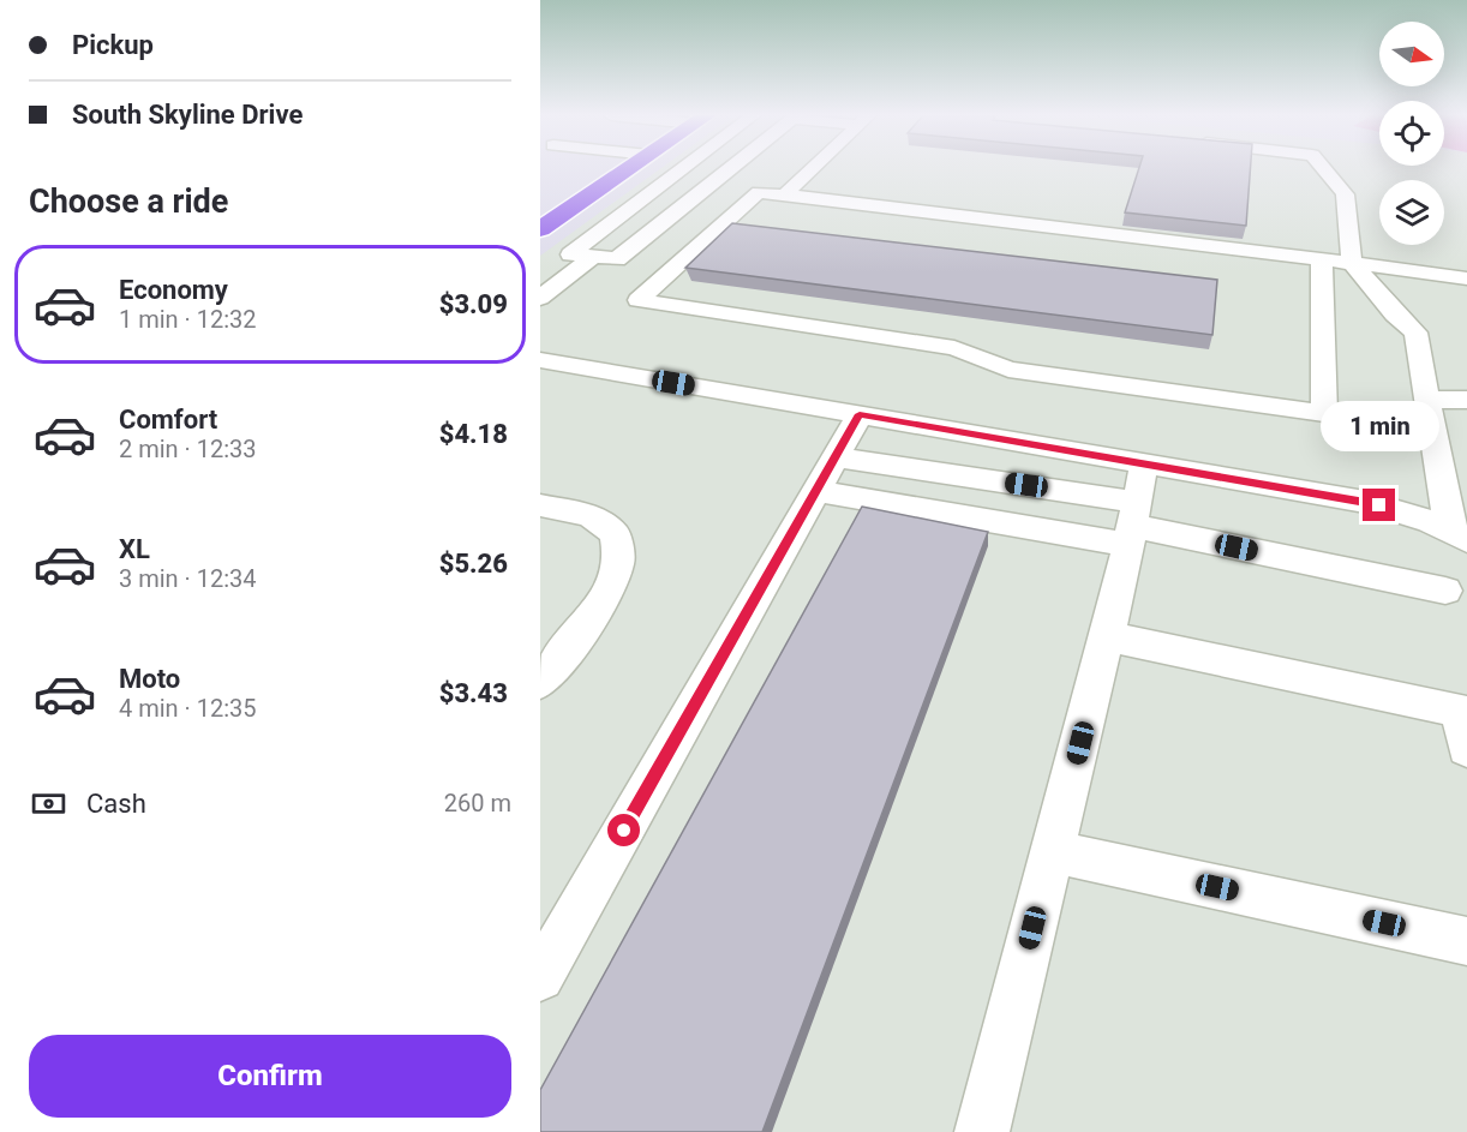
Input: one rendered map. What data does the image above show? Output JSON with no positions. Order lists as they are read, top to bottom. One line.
{"north":"right","page":{"banner":["Pickup","South Skyline Drive"],"heading":"Choose a ride","list":[{"name":"Economy","note":"1 min · 12:32","value":"$3.09"},{"name":"Comfort","note":"2 min · 12:33","value":"$4.18"},{"name":"XL","note":"3 min · 12:34","value":"$5.26"},{"name":"Moto","note":"4 min · 12:35","value":"$3.43"}],"bubble":"1 min","pay":["Cash","260 m"],"buttons":"Confirm"}}
